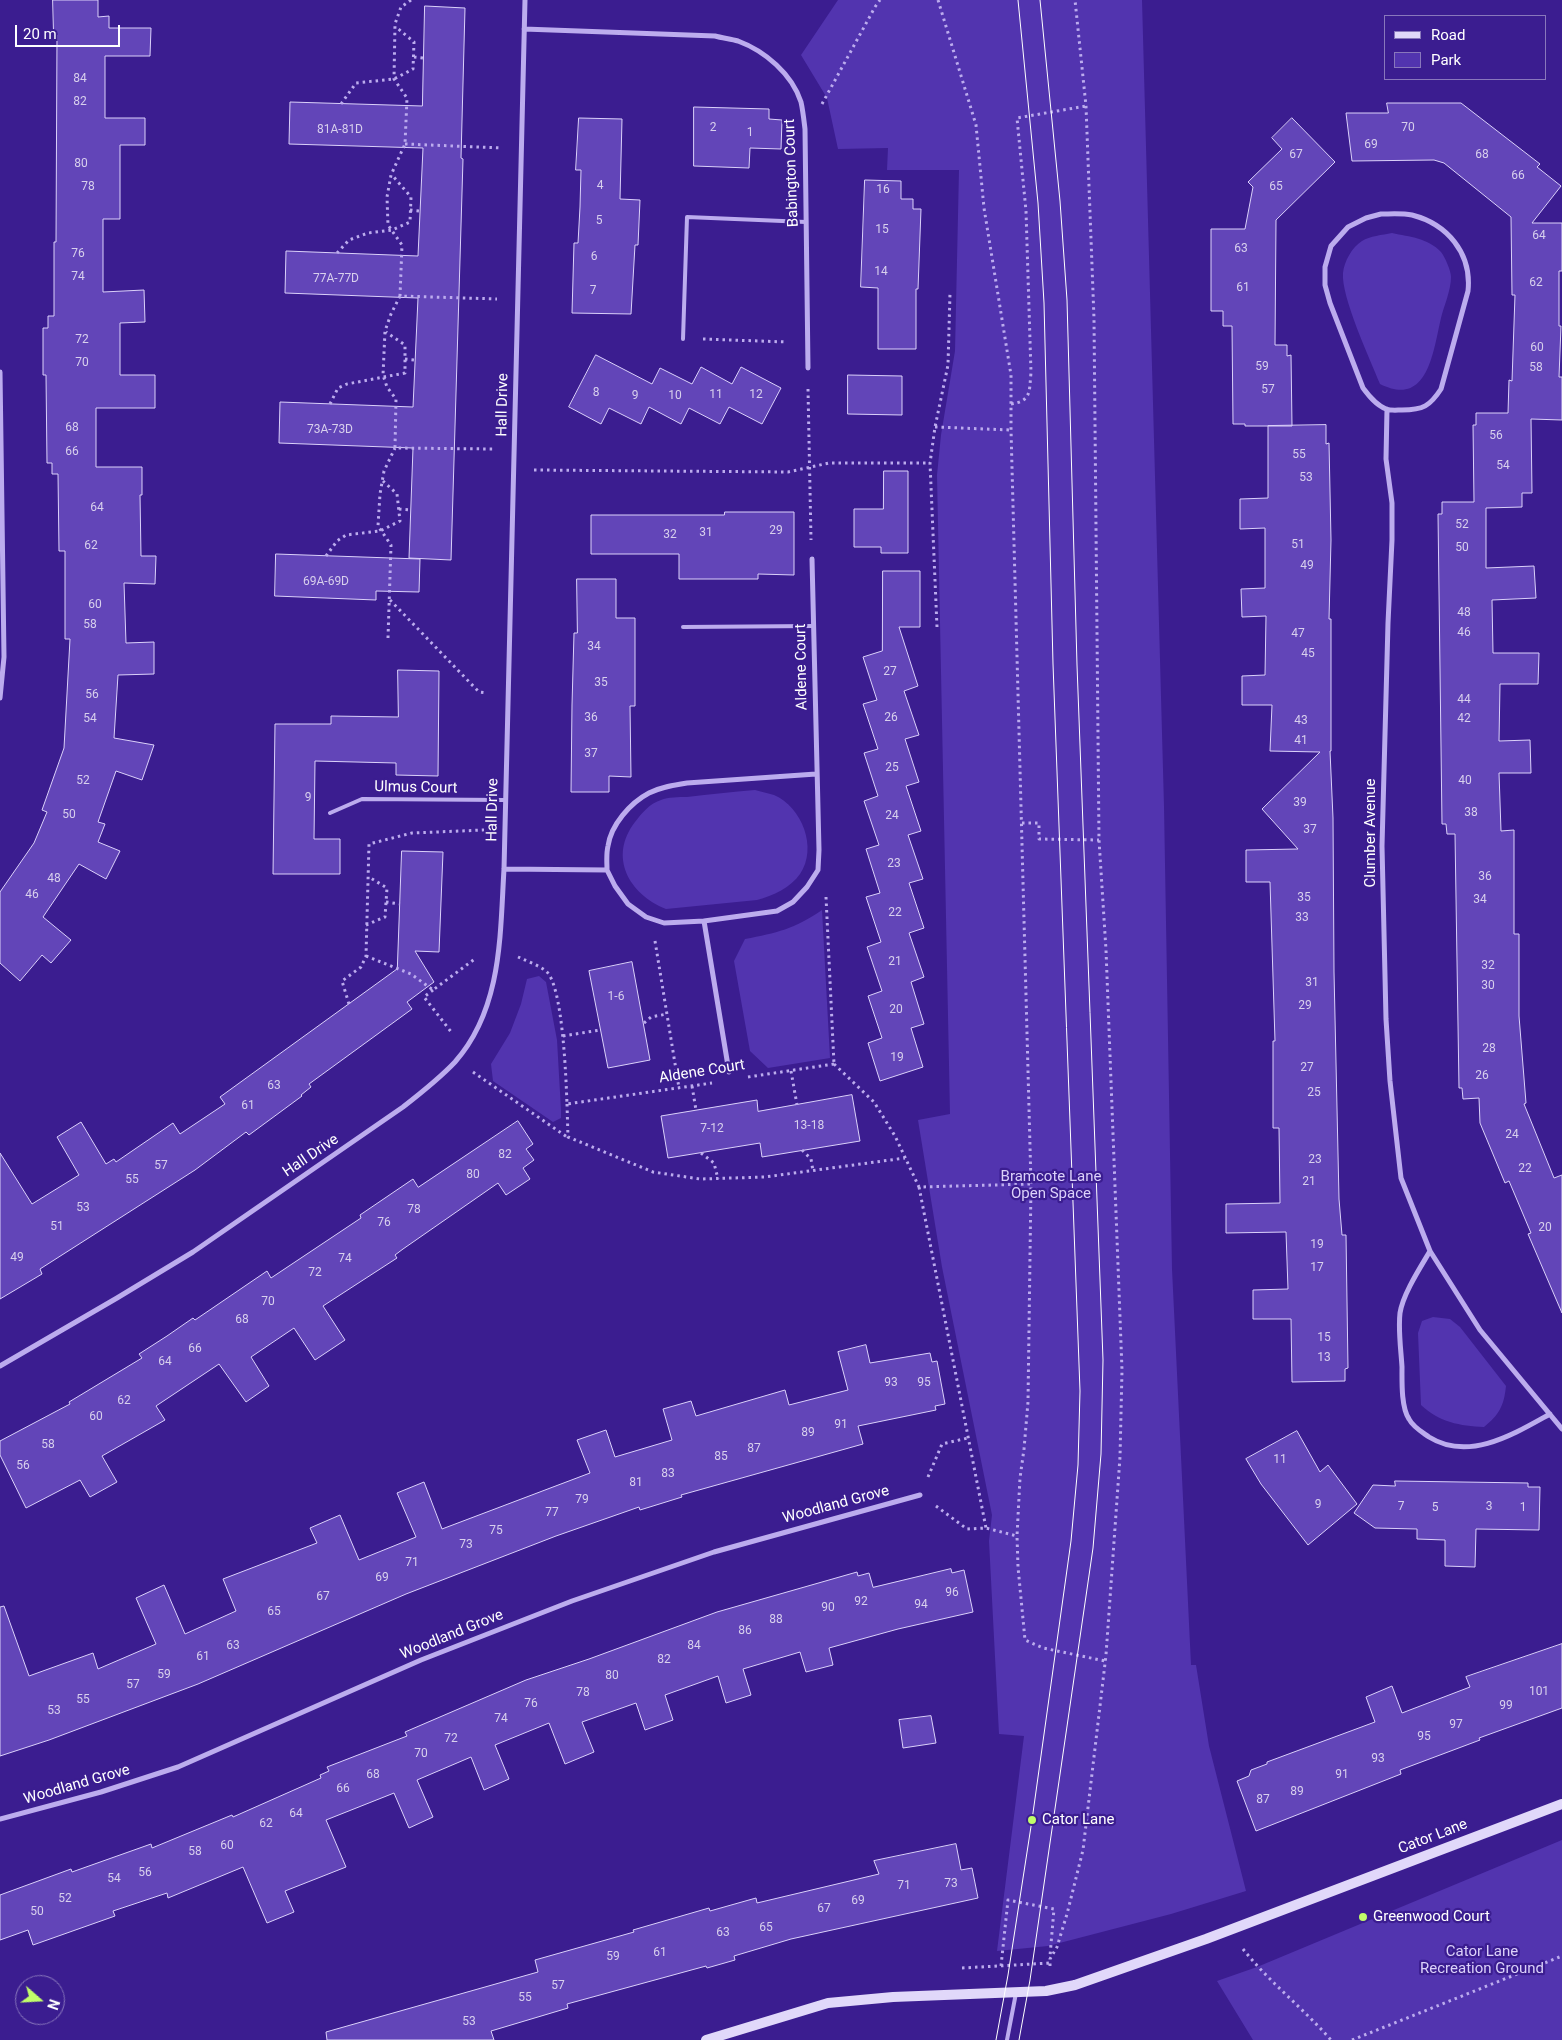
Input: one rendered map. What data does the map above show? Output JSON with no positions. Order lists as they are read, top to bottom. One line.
{"streets":{"street":["Babington Court","Hall Drive","Aldene Court","Clumber Avenue","Woodland Grove","Cator Lane"],"lane":["Ulmus Court"]},"crossings":[["Babington Court","Hall Drive"],["Hall Drive","Ulmus Court"]],"parks":["Bramcote Lane Open Space","Cator Lane Recreation Ground"],"places":["Cator Lane","Greenwood Court"],"house_numbers":["84","82","2","70","81A-81D","1","69","67","68","80","66","4","78","65","16","5","15","64","63","76","6","14","74","77A-77D","62","61","7","72","60","70","59","58","57","8","11","12","9","10","68","73A-73D","56","66","55","54","53","64","52","29","31","32","51","62","50","49","69A-69D","60","48","58","46","47","34","45","27","35","56","44","36","26","54","42","43","41","37","25","52","40","9","39","38","50","24","37","23","36","48","46","35","34","22","33","21","32","31","30","1-6","29","20","28","19","27","26","63","25","61","13-18","7-12","24","82","23","57","22","80","55","21","53","78","76","51","20","19","49","74","17","72","70","68","15","66","13","64","93","95","62","60","91","89","58","87","85","11","56","83","81","79","9","7","3","5","1","77","75","73","71","69","96","67","92","94","90","65","88","86","63","84","61","82","59","80","57","101","78","55","76","99","53","74","97","95","72","70","93","68","91","66","89","87","64","62","60","58","56","54","73","71","52","69","67","50","65","63","61","59","57","55","53"],"legend":["Road","Park"],"scale_bar":"20 m","north":"right"}
